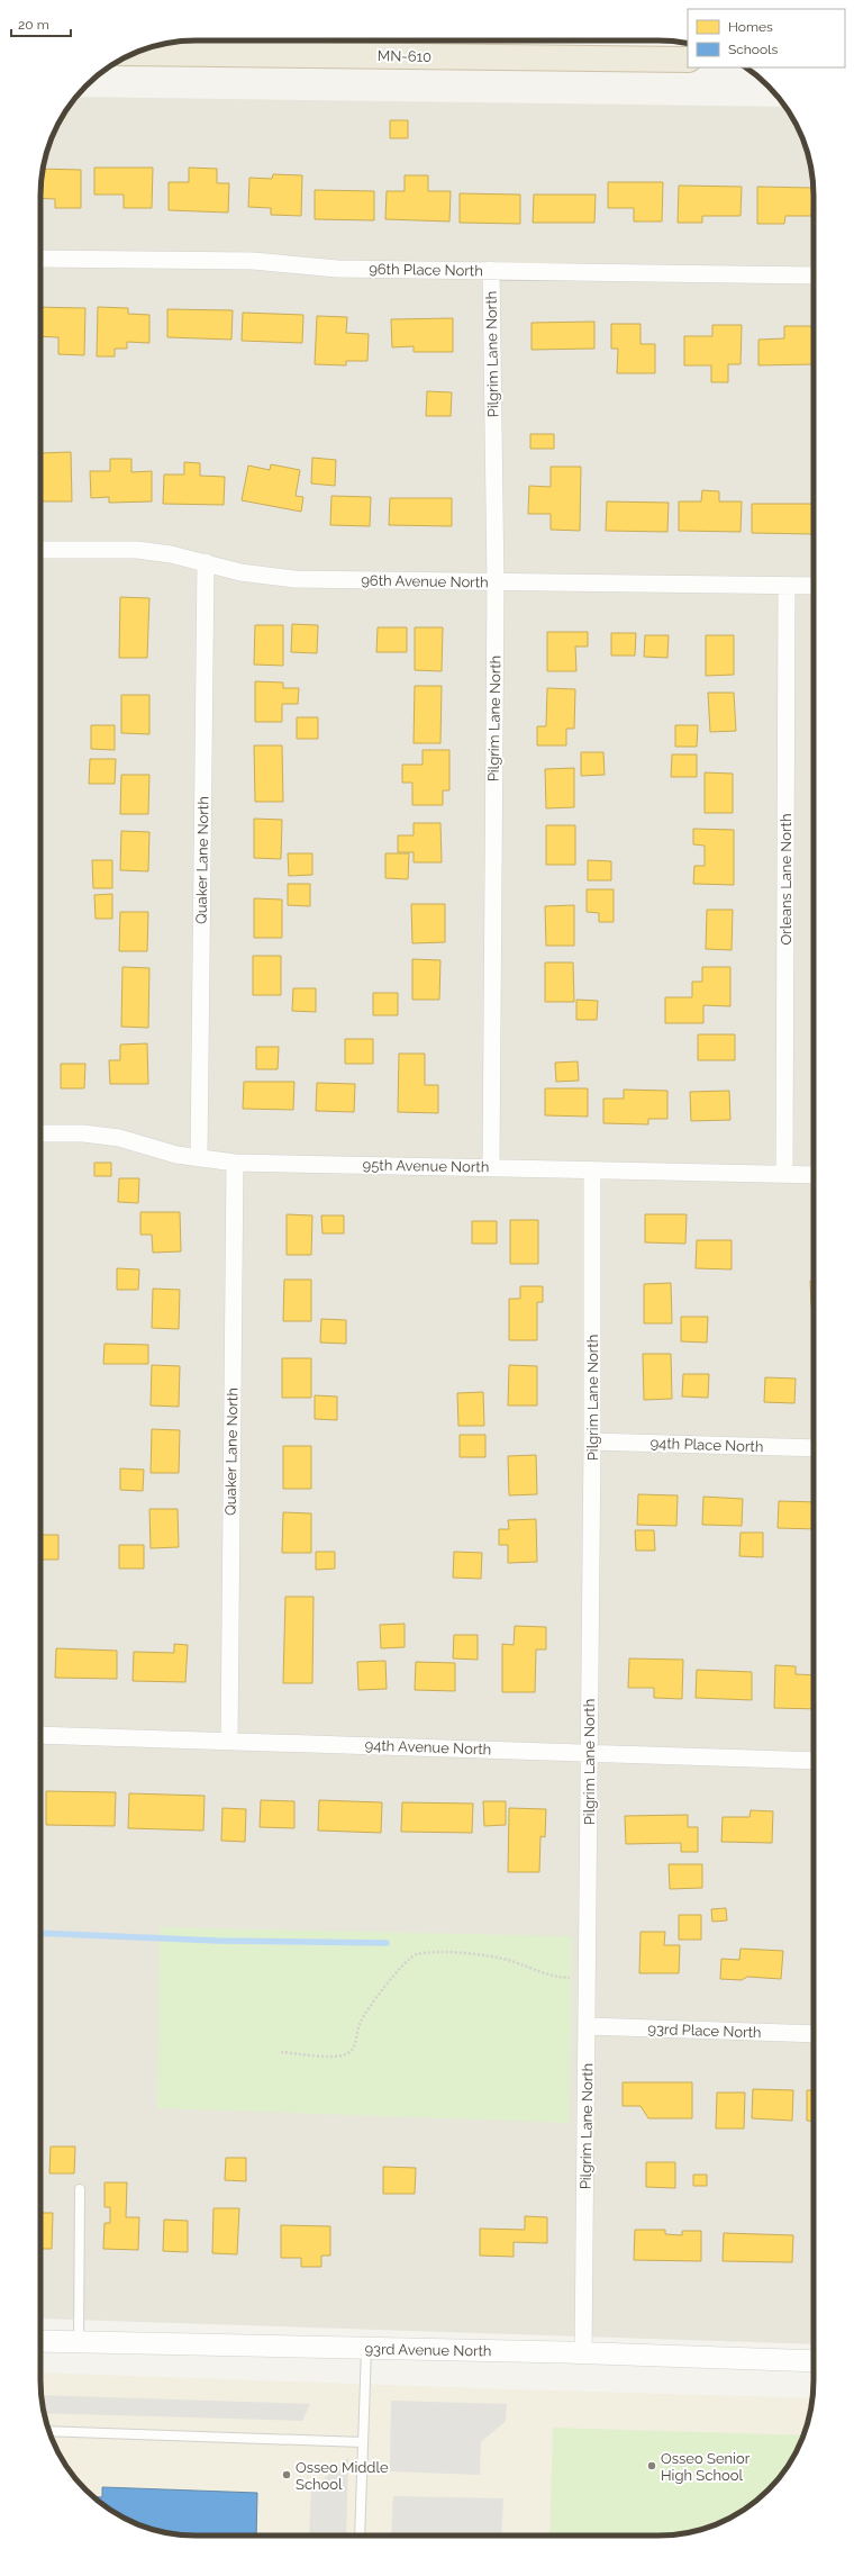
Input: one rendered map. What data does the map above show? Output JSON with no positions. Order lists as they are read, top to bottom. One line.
{"streets":{"highway":["MN-610"],"street":["96th Place North","Pilgrim Lane North","96th Avenue North","Quaker Lane North","Orleans Lane North","95th Avenue North","94th Place North","94th Avenue North","93rd Place North","93rd Avenue North"]},"crossings":[["96th Place North","Pilgrim Lane North"],["Pilgrim Lane North","96th Avenue North"],["Pilgrim Lane North","95th Avenue North"],["Pilgrim Lane North","94th Place North"],["Pilgrim Lane North","94th Avenue North"],["Pilgrim Lane North","93rd Place North"],["Pilgrim Lane North","93rd Avenue North"],["96th Avenue North","Quaker Lane North"],["96th Avenue North","Orleans Lane North"],["Quaker Lane North","95th Avenue North"],["Quaker Lane North","94th Avenue North"],["Orleans Lane North","95th Avenue North"]],"places":["Osseo Senior High School","Osseo Middle School"],"legend":["Homes","Schools"],"scale_bar":"20 m"}
